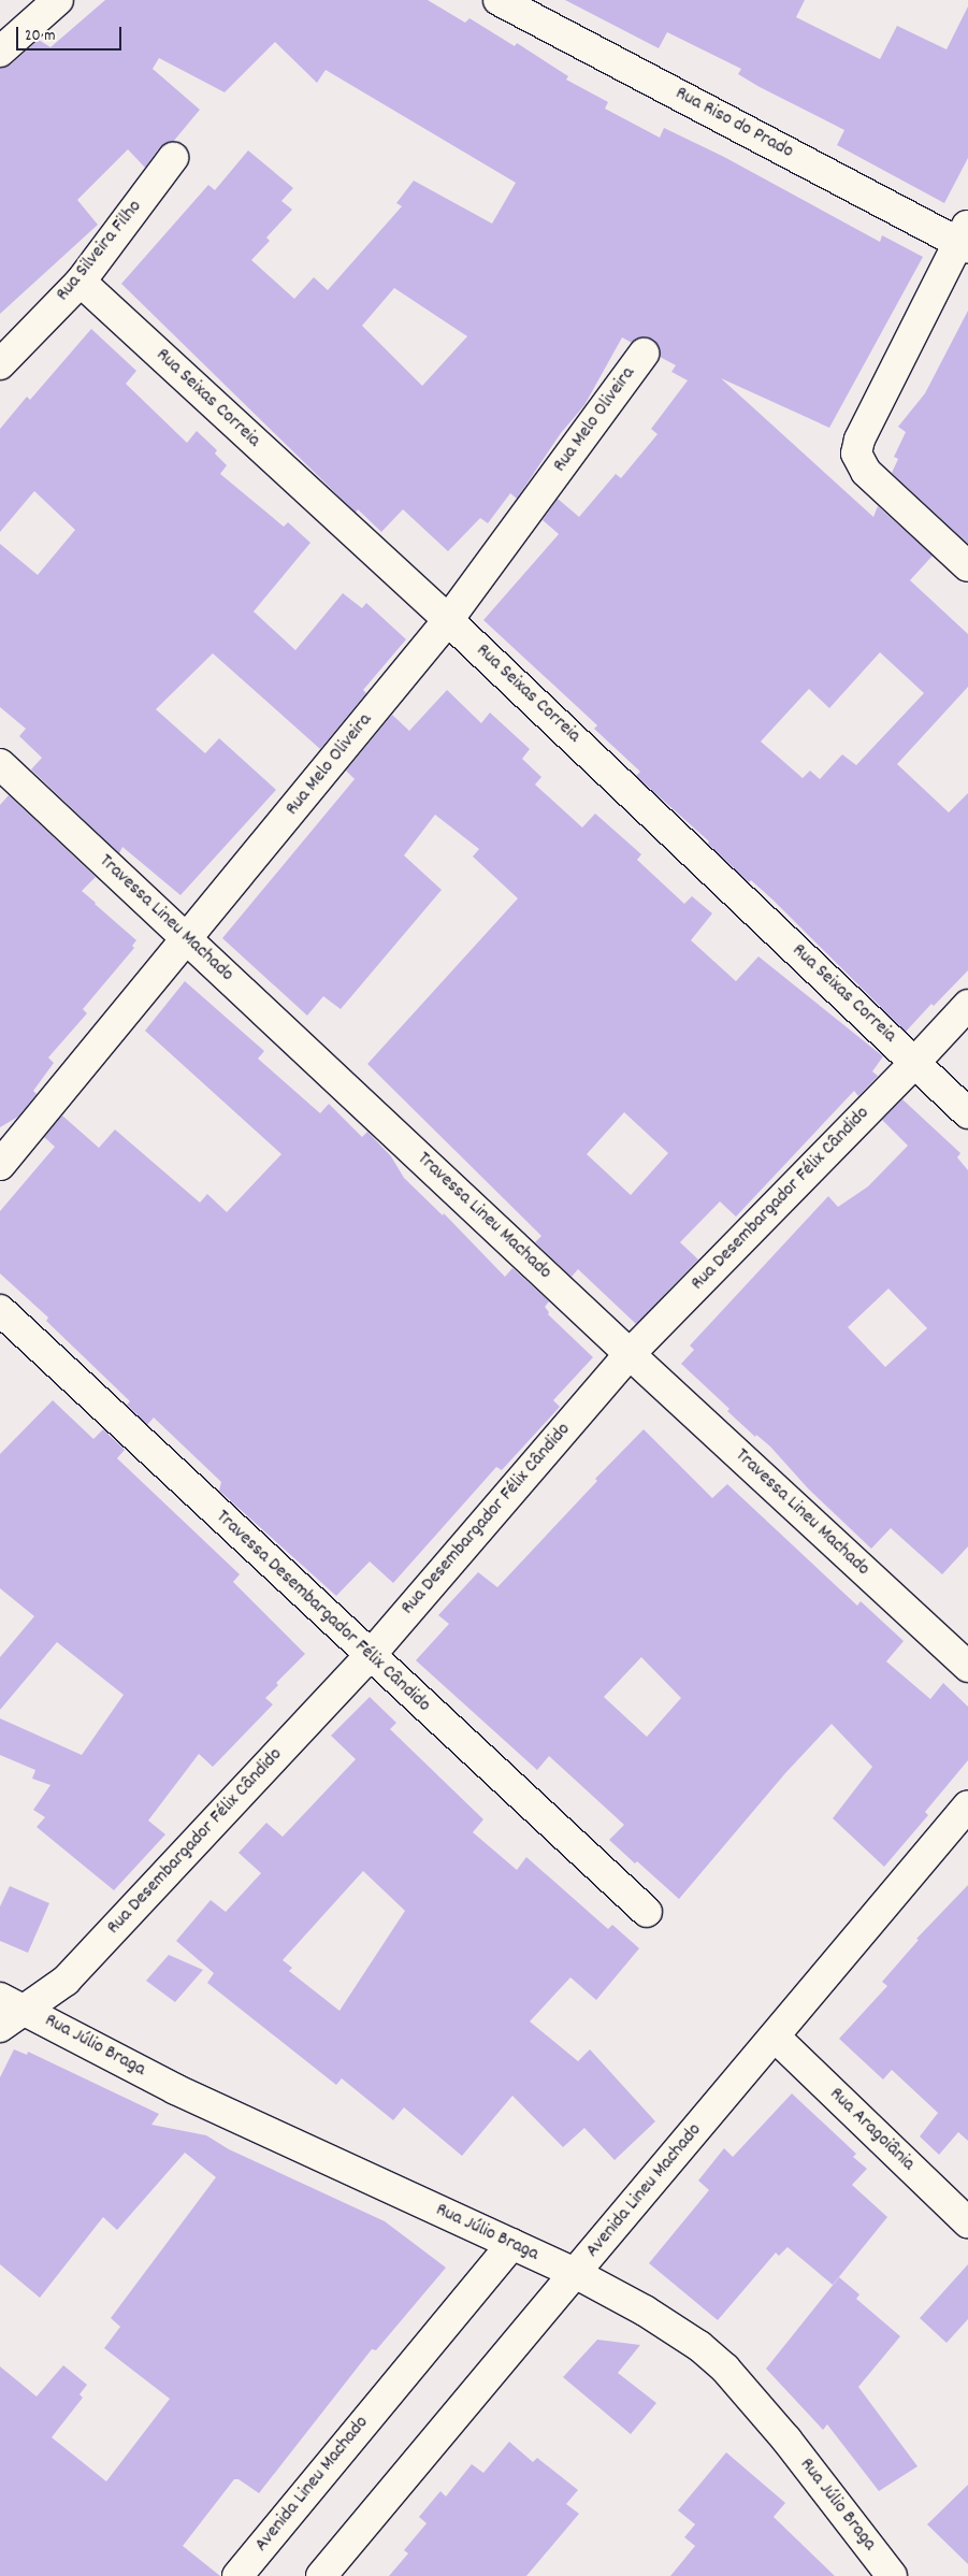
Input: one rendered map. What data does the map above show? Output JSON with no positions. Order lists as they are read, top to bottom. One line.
{"streets":{"street":["Rua Riso do Prado","Rua Silveira Filho","Rua Seixas Correia","Rua Melo Oliveira","Travessa Lineu Machado","Rua Desembargador Félix Cândido","Travessa Desembargador Félix Cândido","Rua Júlio Braga","Rua Aragoiânia","Avenida Lineu Machado"]},"crossings":[["Rua Silveira Filho","Rua Seixas Correia"],["Rua Seixas Correia","Rua Melo Oliveira"],["Rua Seixas Correia","Rua Desembargador Félix Cândido"],["Rua Melo Oliveira","Travessa Lineu Machado"],["Travessa Lineu Machado","Rua Desembargador Félix Cândido"],["Rua Desembargador Félix Cândido","Travessa Desembargador Félix Cândido"],["Rua Desembargador Félix Cândido","Rua Júlio Braga"],["Rua Júlio Braga","Avenida Lineu Machado"],["Rua Aragoiânia","Avenida Lineu Machado"]],"scale_bar":"20 m"}
